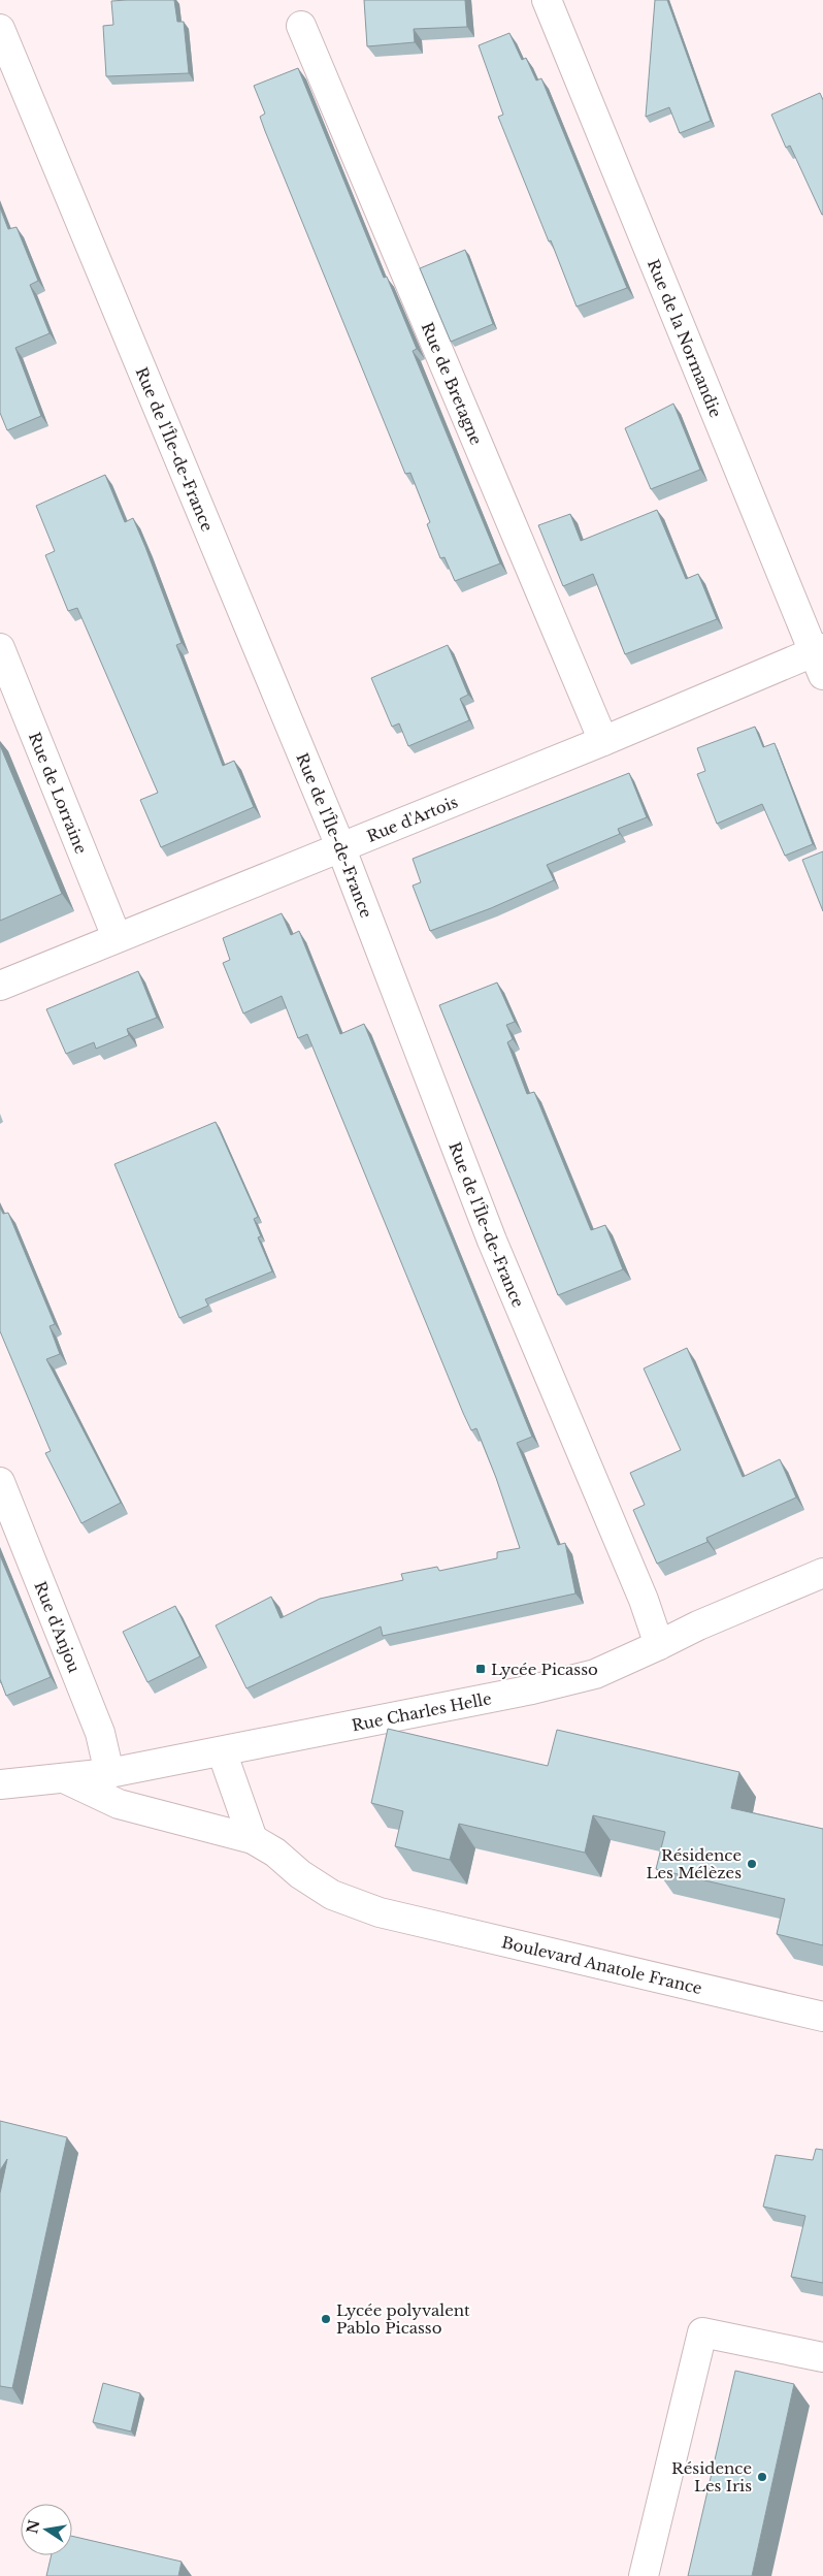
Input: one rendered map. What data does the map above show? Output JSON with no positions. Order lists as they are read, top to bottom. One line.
{"streets":{"street":["Rue de la Normandie","Rue de Bretagne","Rue de l'Île-de-France","Rue de Lorraine","Rue d'Artois","Rue d'Anjou","Rue Charles Helle","Boulevard Anatole France"]},"crossings":[["Rue de la Normandie","Rue d'Artois"],["Rue de Bretagne","Rue d'Artois"],["Rue de l'Île-de-France","Rue d'Artois"],["Rue de l'Île-de-France","Rue Charles Helle"],["Rue de Lorraine","Rue d'Artois"],["Rue d'Anjou","Rue Charles Helle"],["Rue Charles Helle","Boulevard Anatole France"]],"places":{"transit":["Lycée Picasso"],"other":["Résidence Les Mélèzes","Lycée polyvalent Pablo Picasso","Résidence Les Iris"]},"north":"left"}
